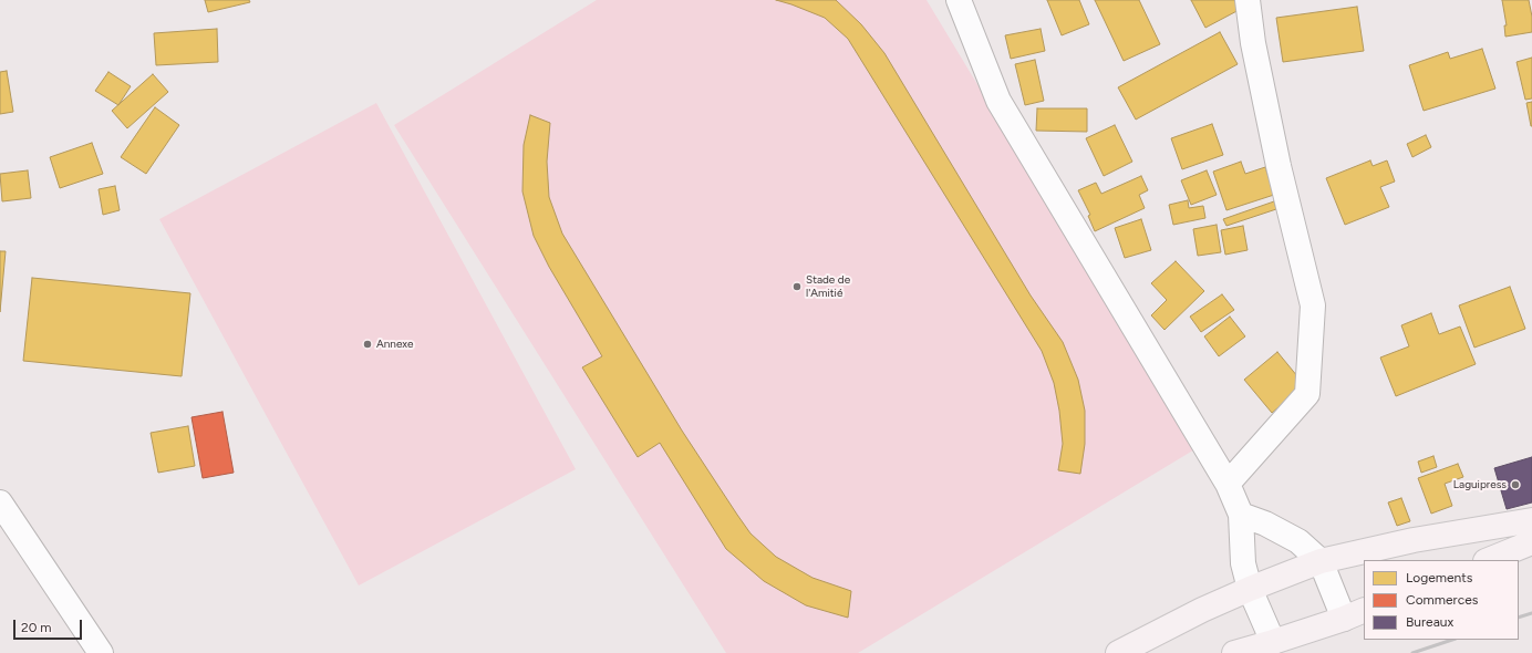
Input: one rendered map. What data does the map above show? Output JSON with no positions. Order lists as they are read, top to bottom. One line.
{"places":["Stade de l'Amitié","Annexe","Laguipress"],"legend":["Logements","Commerces","Bureaux"],"scale_bar":"20 m"}
